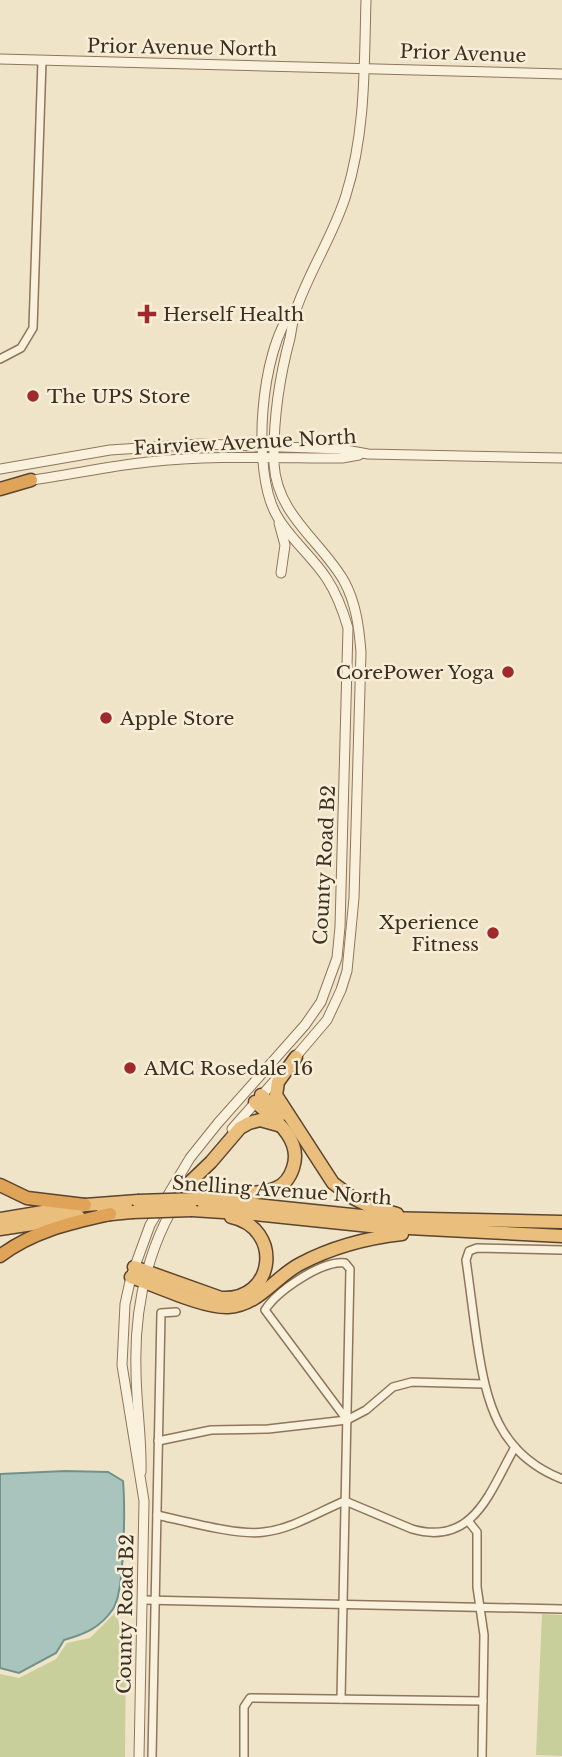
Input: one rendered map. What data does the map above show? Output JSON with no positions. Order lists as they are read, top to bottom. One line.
{"streets":{"highway":["Snelling Avenue North"],"street":["Prior Avenue North","Prior Avenue","Fairview Avenue North","County Road B2"]},"crossings":[["Prior Avenue North","Prior Avenue"],["Prior Avenue North","County Road B2"],["Prior Avenue","County Road B2"],["Fairview Avenue North","County Road B2"]],"places":{"health":["Herself Health"],"other":["The UPS Store","CorePower Yoga","Apple Store","Xperience Fitness","AMC Rosedale 16"]}}
